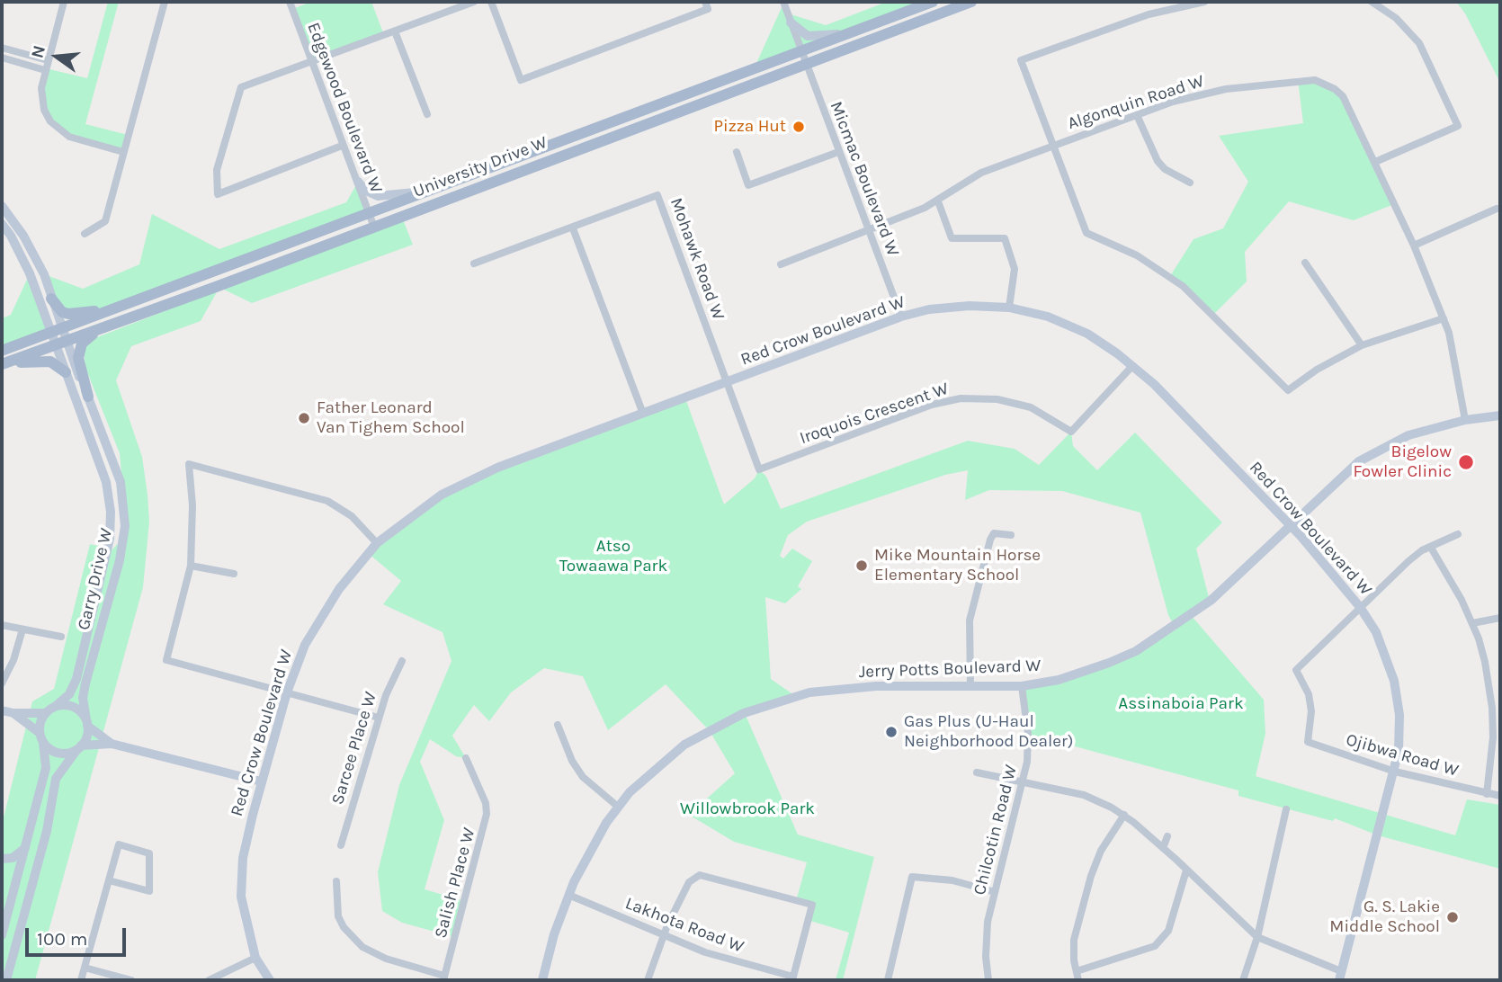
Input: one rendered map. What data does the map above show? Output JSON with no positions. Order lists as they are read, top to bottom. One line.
{"streets":{"main road":["University Drive W"],"street":["Algonquin Road W","Edgewood Boulevard W","Micmac Boulevard W","Mohawk Road W","Red Crow Boulevard W","Iroquois Crescent W","Garry Drive W","Jerry Potts Boulevard W","Sarcee Place W","Ojibwa Road W","Chilcotin Road W","Salish Place W","Lakhota Road W"]},"crossings":[["Algonquin Road W","Micmac Boulevard W"],["Algonquin Road W","Jerry Potts Boulevard W"],["Edgewood Boulevard W","University Drive W"],["University Drive W","Micmac Boulevard W"],["University Drive W","Garry Drive W"],["Micmac Boulevard W","Red Crow Boulevard W"],["Mohawk Road W","Red Crow Boulevard W"],["Mohawk Road W","Iroquois Crescent W"],["Red Crow Boulevard W","Iroquois Crescent W"],["Red Crow Boulevard W","Jerry Potts Boulevard W"],["Red Crow Boulevard W","Ojibwa Road W"],["Jerry Potts Boulevard W","Chilcotin Road W"],["Jerry Potts Boulevard W","Lakhota Road W"]],"parks":["Atso Towaawa Park","Assinaboia Park","Willowbrook Park"],"places":["Pizza Hut","Father Leonard Van Tighem School","Bigelow Fowler Clinic","Mike Mountain Horse Elementary School","Gas Plus (U-Haul Neighborhood Dealer)","G. S. Lakie Middle School"],"scale_bar":"100 m","north":"left"}
